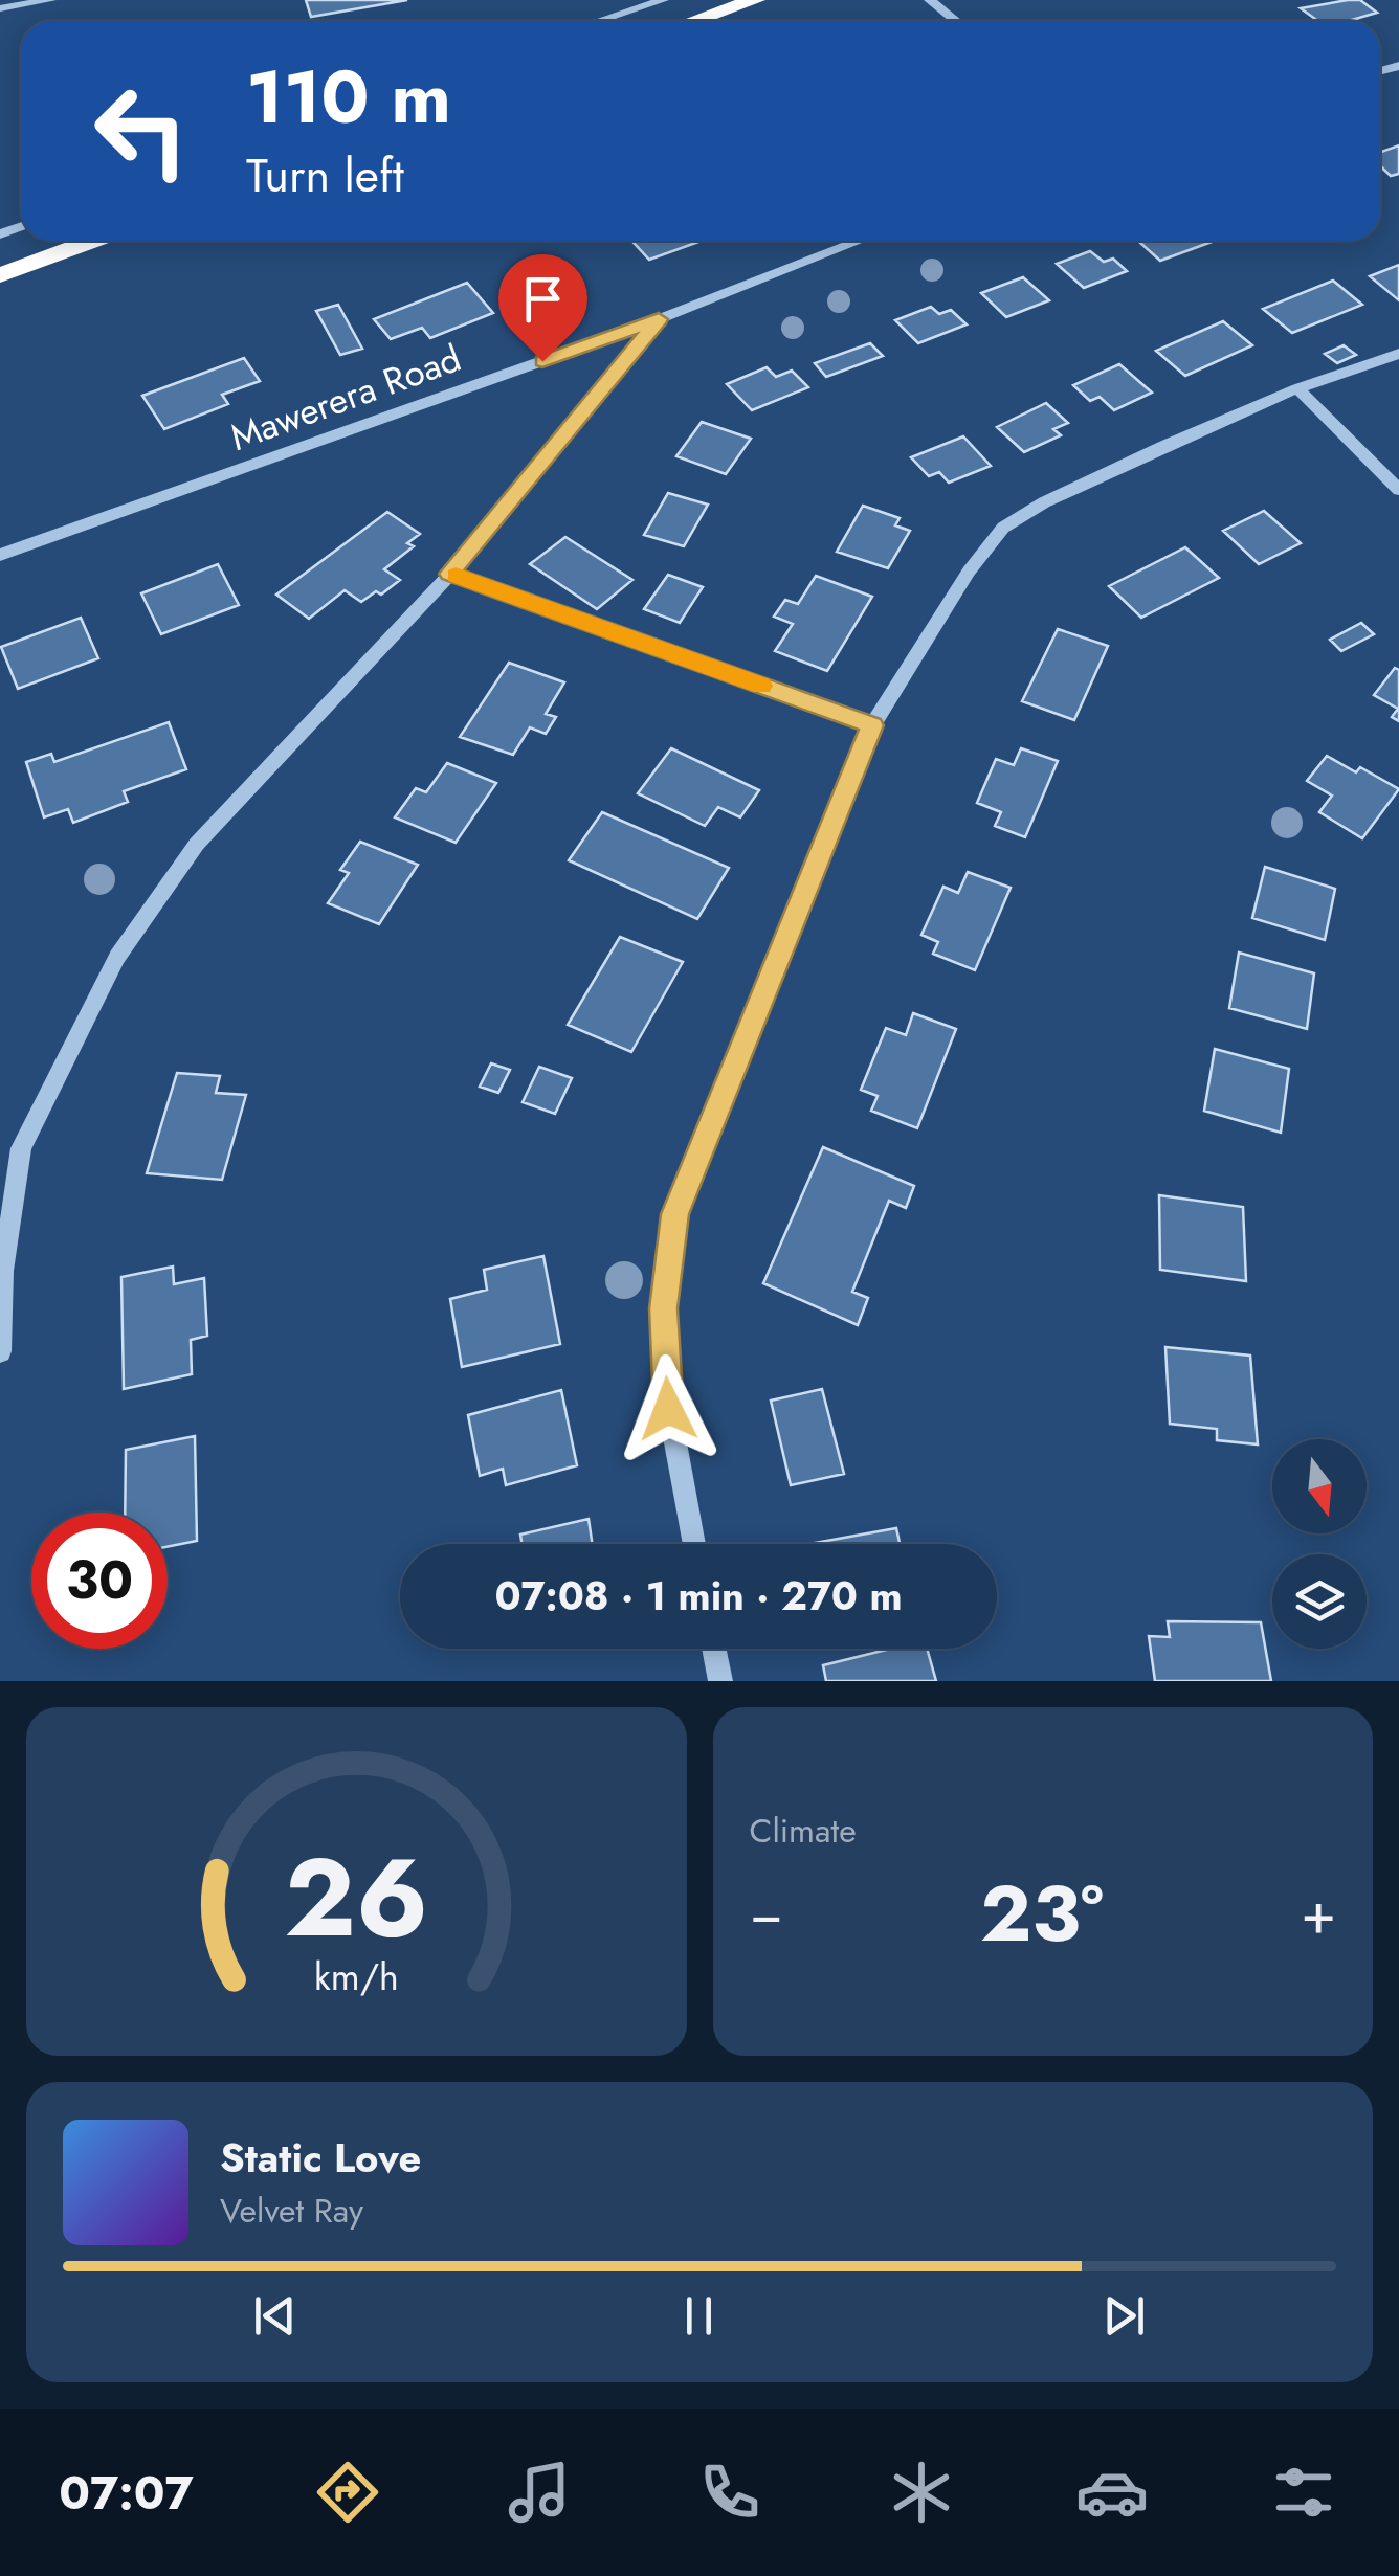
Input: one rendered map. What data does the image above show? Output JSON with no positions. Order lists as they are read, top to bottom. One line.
{"streets":{"street":["Mawerera Road"]},"north":"bottom","page":{"turn":["110 m","Turn left"],"limit":"30","trip":"07:08 · 1 min · 270 m","tile":"Climate","heat":["−","23°","+"],"song":["Static Love","Velvet Ray"],"tabs":"07:07","gauge":["26","km/h"]}}
